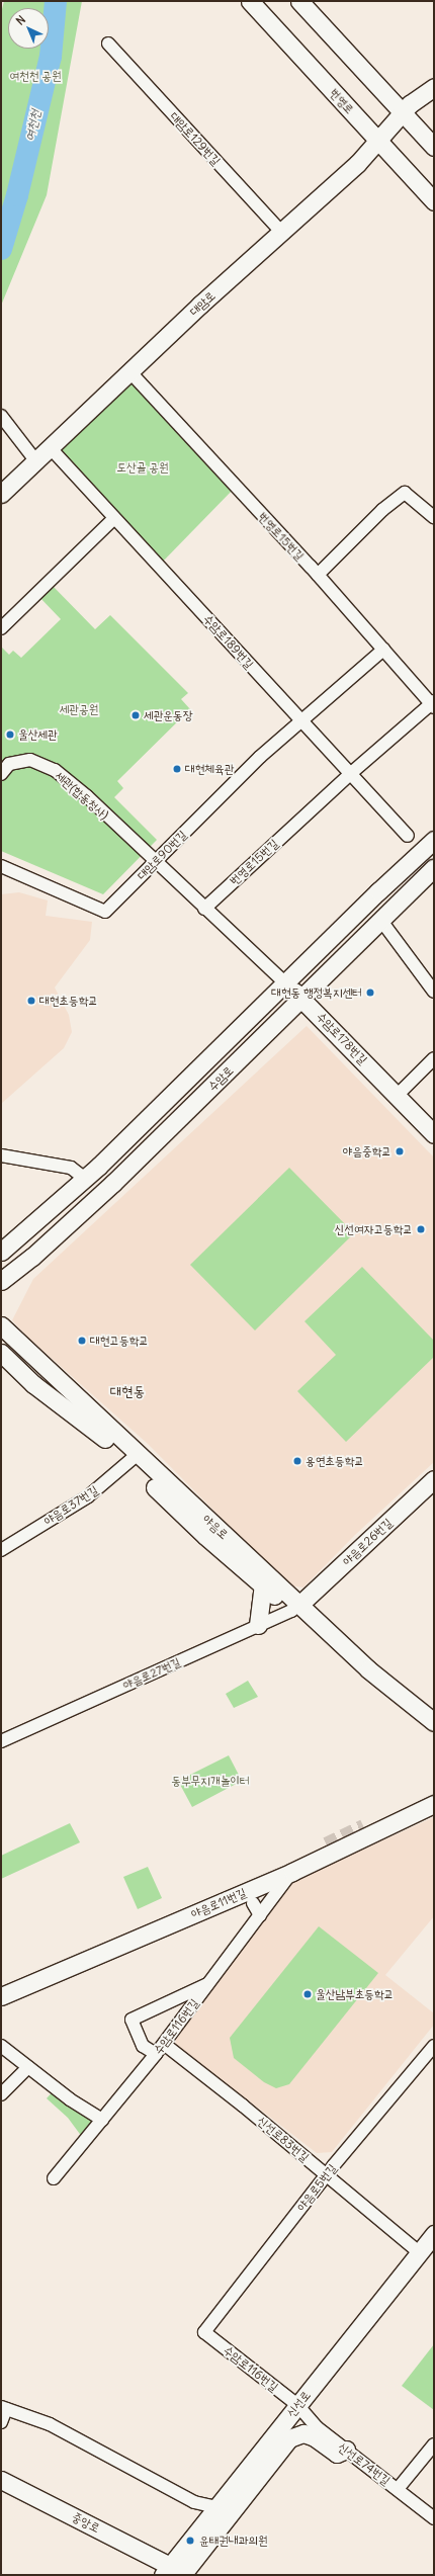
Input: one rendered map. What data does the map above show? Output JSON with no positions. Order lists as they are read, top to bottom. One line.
{"streets":{"street":["번영로","대암로129번길","대암로","번영로15번길","수암로189번길","세관(합동청사)","대암로90번길","수암로178번길","수암로","야음로37번길","야음로","야음로26번길","야음로27번길","야음로11번길","수암로116번길","신선로83번길","야음로5번길","신선로","신선로74번길","중앙로"]},"crossings":[["번영로","대암로"],["대암로129번길","대암로"],["대암로","번영로15번길"],["대암로","수암로189번길"],["번영로15번길","수암로189번길"],["번영로15번길","대암로90번길"],["수암로189번길","대암로90번길"],["세관(합동청사)","대암로90번길"],["수암로178번길","수암로"],["야음로37번길","야음로"],["야음로","야음로26번길"],["야음로","야음로27번길"],["야음로26번길","야음로27번길"],["야음로11번길","수암로116번길"],["수암로116번길","신선로83번길"],["수암로116번길","야음로5번길"],["수암로116번길","신선로"],["수암로116번길","신선로74번길"],["신선로83번길","야음로5번길"],["신선로83번길","신선로"],["신선로","신선로74번길"],["신선로","중앙로"]],"districts":["대현동"],"water":["여천천"],"parks":["여천천 공원","도산골 공원","세관공원","동부무지개놀이터"],"places":["세관운동장","울산세관","대현체육관","대현동 행정복지센터","대현초등학교","야음중학교","신선여자고등학교","대현고등학교","용연초등학교","울산남부초등학교","윤태권내과의원"],"north":"top left"}
